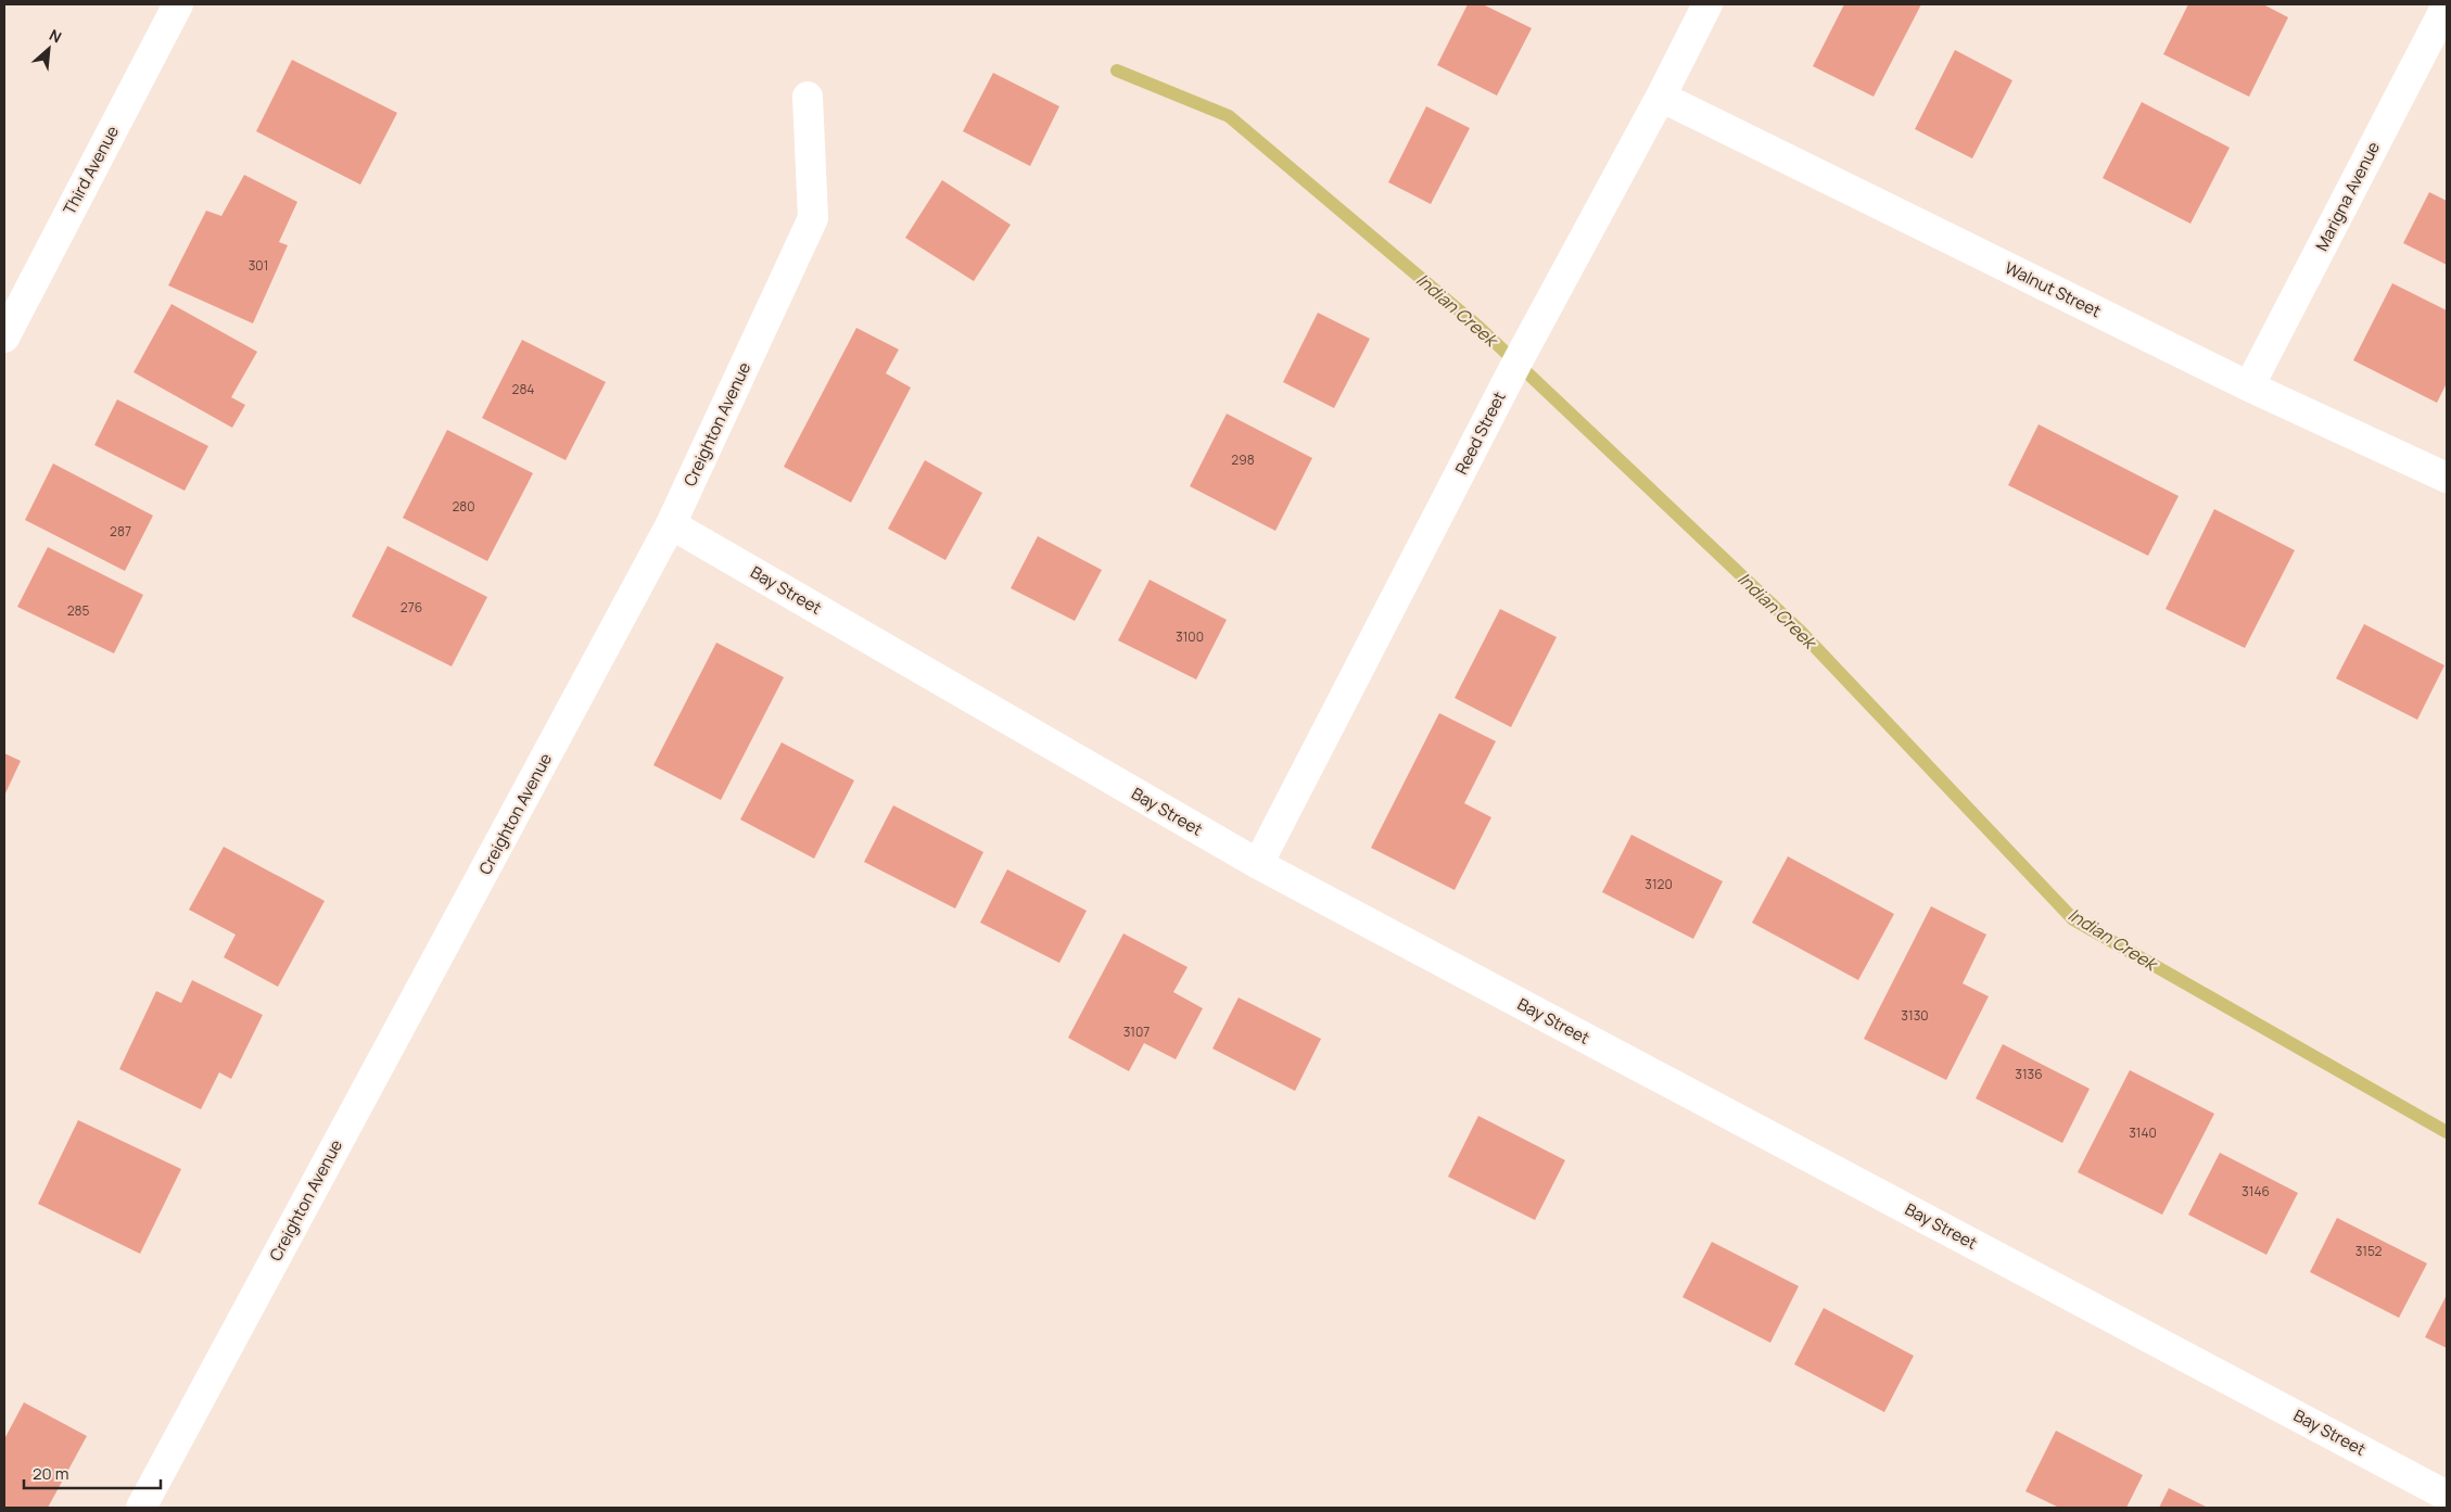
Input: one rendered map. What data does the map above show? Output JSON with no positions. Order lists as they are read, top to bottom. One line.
{"streets":{"street":["Third Avenue","Marigna Avenue","Walnut Street","Creighton Avenue","Reed Street","Bay Street"]},"crossings":[["Marigna Avenue","Walnut Street"],["Walnut Street","Reed Street"],["Creighton Avenue","Bay Street"],["Reed Street","Bay Street"]],"water":["Indian Creek"],"house_numbers":["301","284","298","280","287","276","285","3100","3120","3130","3107","3136","3140","3146","3152"],"scale_bar":"20 m","north":"top right"}
